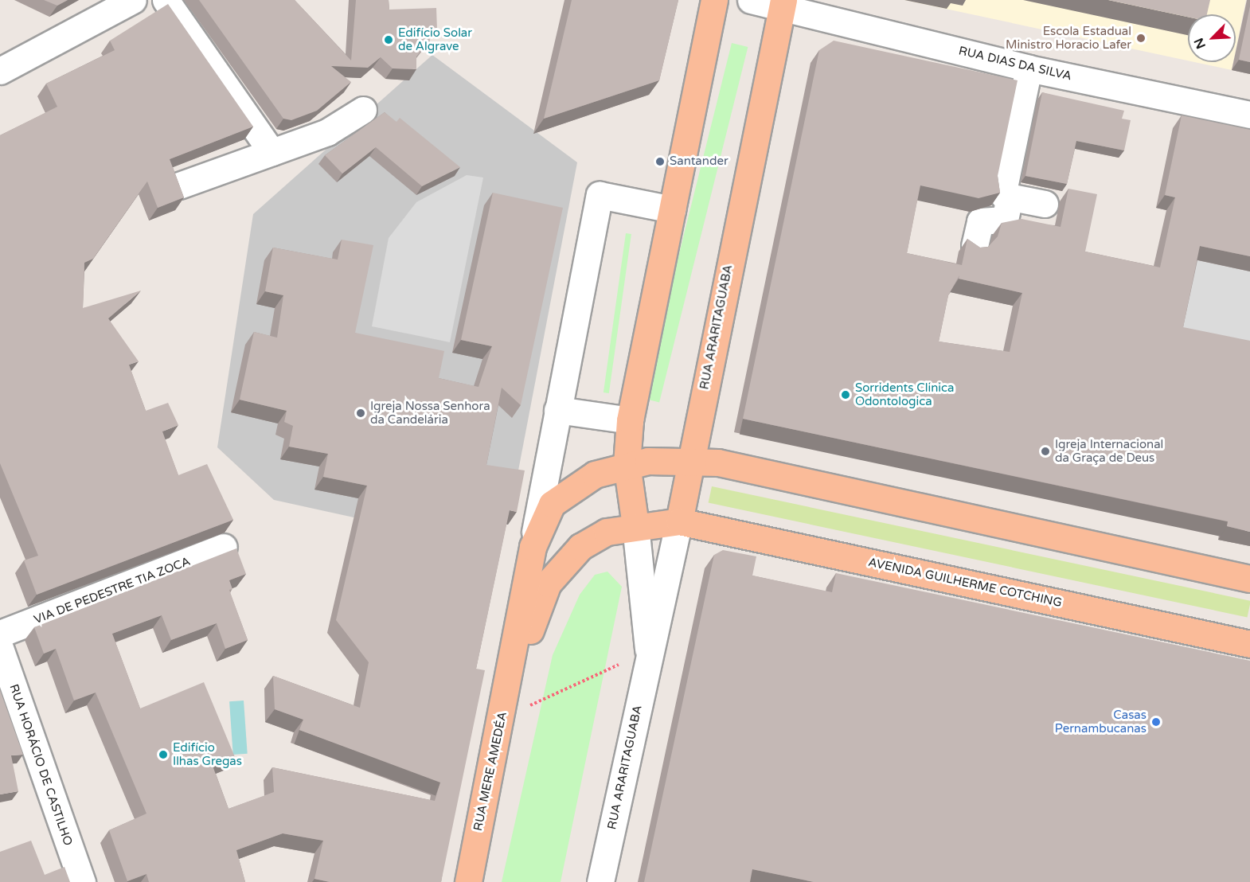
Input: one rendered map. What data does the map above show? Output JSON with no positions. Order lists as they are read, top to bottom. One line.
{"streets":{"main road":["RUA ARARITAGUABA","AVENIDA GUILHERME COTCHING","RUA MERE AMEDÉA"],"street":["RUA DIAS DA SILVA","VIA DE PEDESTRE TIA ZOCA","RUA HORÁCIO DE CASTILHO"]},"crossings":[["RUA DIAS DA SILVA","RUA ARARITAGUABA"],["RUA ARARITAGUABA","AVENIDA GUILHERME COTCHING"],["RUA ARARITAGUABA","RUA MERE AMEDÉA"],["AVENIDA GUILHERME COTCHING","RUA MERE AMEDÉA"]],"places":["Escola Estadual Ministro Horacio Lafer","Edifício Solar de Algrave","Santander","Sorridents Clinica Odontologica","Igreja Nossa Senhora da Candelária","Igreja Internacional da Graça de Deus","Casas Pernambucanas","Edifício Ilhas Gregas"],"north":"bottom left"}
